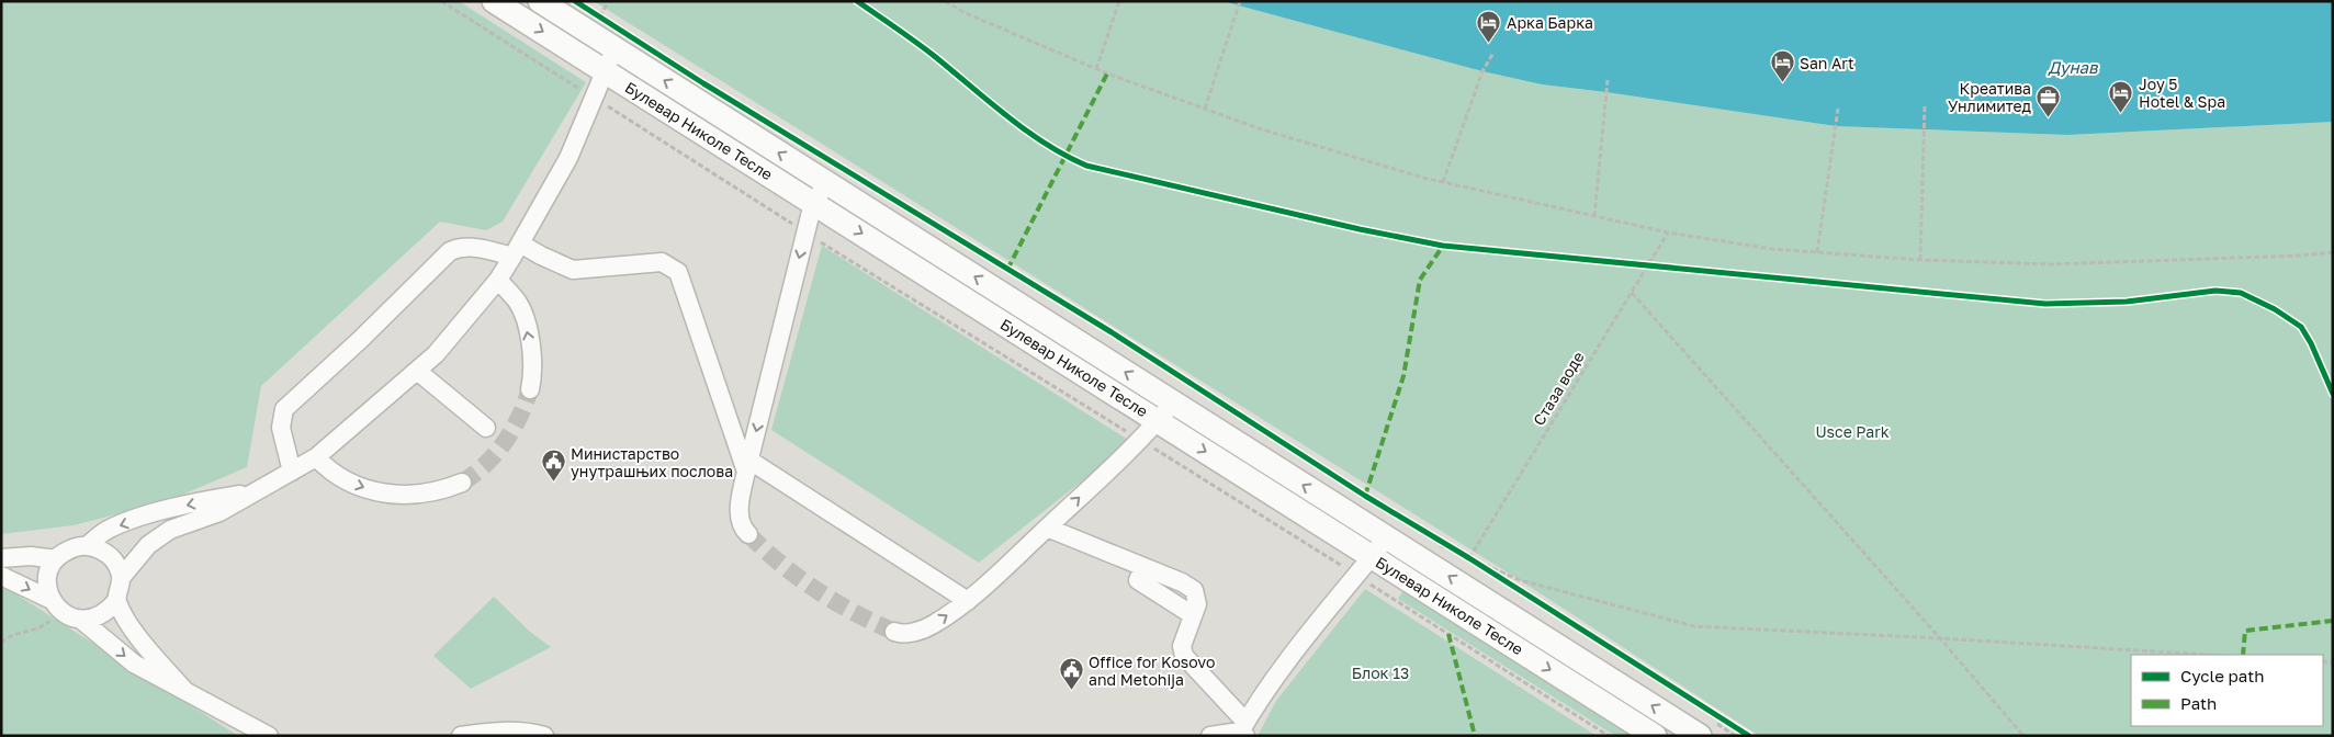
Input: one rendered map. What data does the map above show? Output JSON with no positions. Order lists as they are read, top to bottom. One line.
{"streets":{"main road":["Булевар Николе Тесле"],"path":["Стаза воде"]},"water":["Дунав"],"parks":["Usce Park","Блок 13"],"places":{"hotel":["Арка Барка","San Art","Joy 5 Hotel & Spa"],"office":["Креатива Унлимитед"],"public building":["Министарство унутрашњих послова","Office for Kosovo and Metohija"]},"legend":["Cycle path","Path"]}
